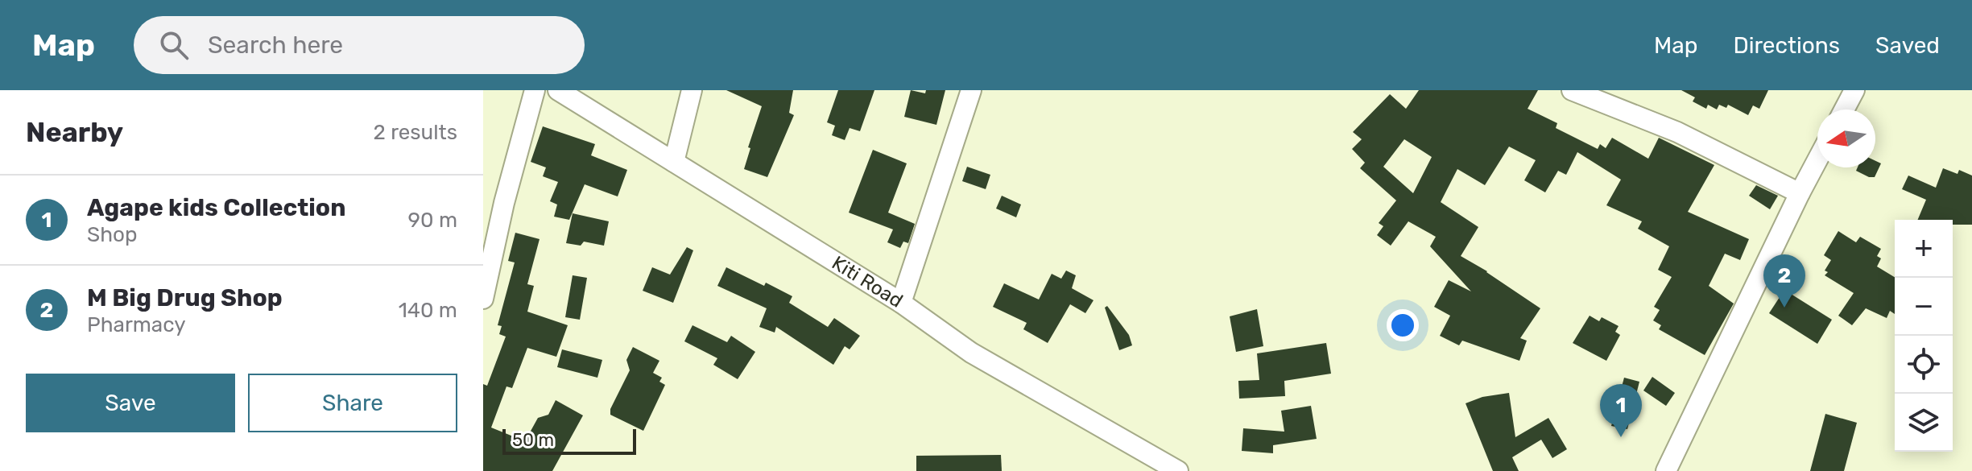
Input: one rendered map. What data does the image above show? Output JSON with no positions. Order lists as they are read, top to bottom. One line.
{"streets":{"street":["Kiti Road"]},"scale_bar":"50 m","north":"left","page":{"header":"Map","search":"Search here","nav":["Map","Directions","Saved"],"heading":["Nearby","2 results"],"list":[{"mark":"1","name":"Agape kids Collection","note":"Shop","value":"90 m"},{"mark":"2","name":"M Big Drug Shop","note":"Pharmacy","value":"140 m"}],"map_buttons":["+","−"],"pins":["2","1"],"buttons":["Save","Share"],"scale":"50 m"}}
